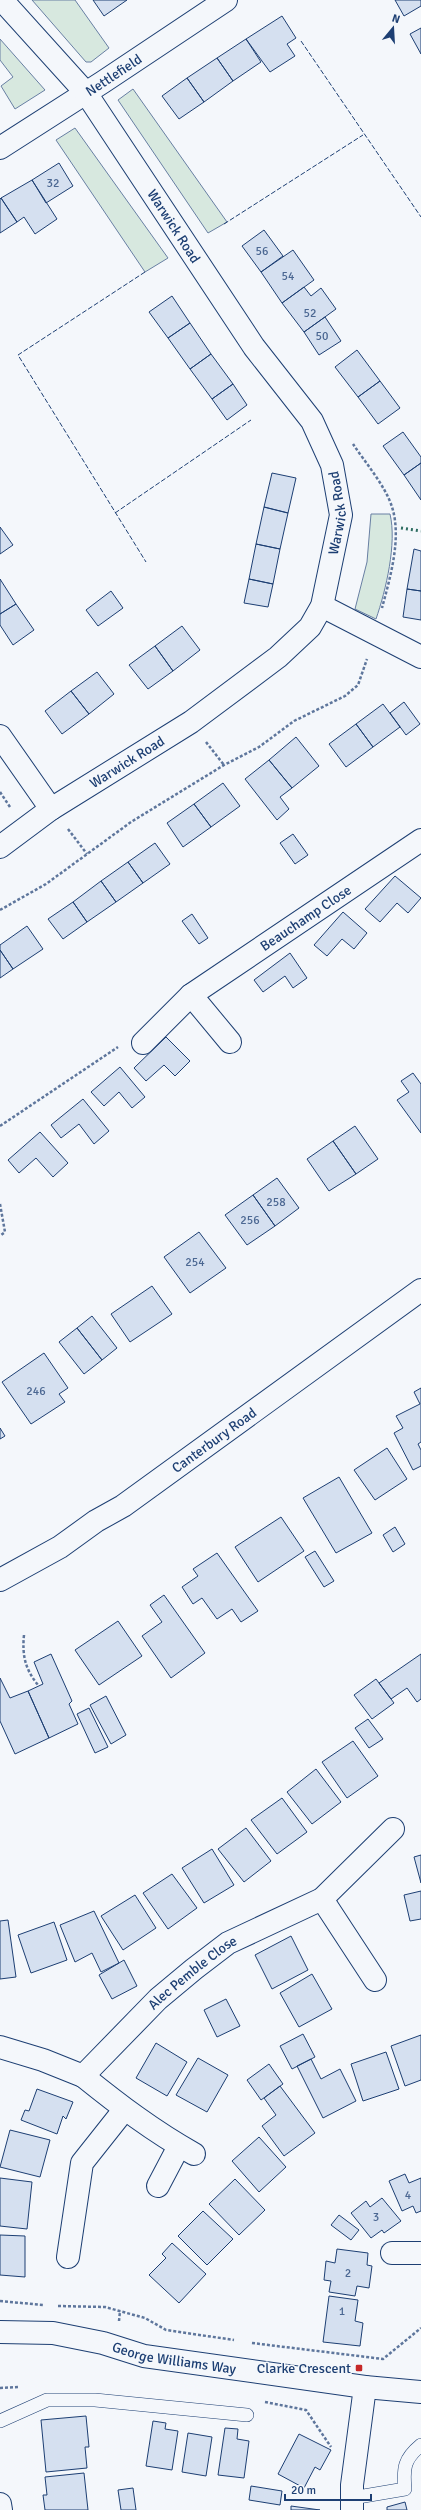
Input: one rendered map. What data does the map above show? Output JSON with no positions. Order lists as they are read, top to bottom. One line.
{"streets":{"main road":["Nettlefield","Warwick Road","Beauchamp Close","Canterbury Road","Alec Pemble Close","George Williams Way"]},"crossings":[["Nettlefield","Warwick Road"]],"places":{"transit":["Clarke Crescent"]},"house_numbers":["32","56","54","52","50","258","256","254","246","4","3","2","1"],"scale_bar":"20 m","north":"top"}
